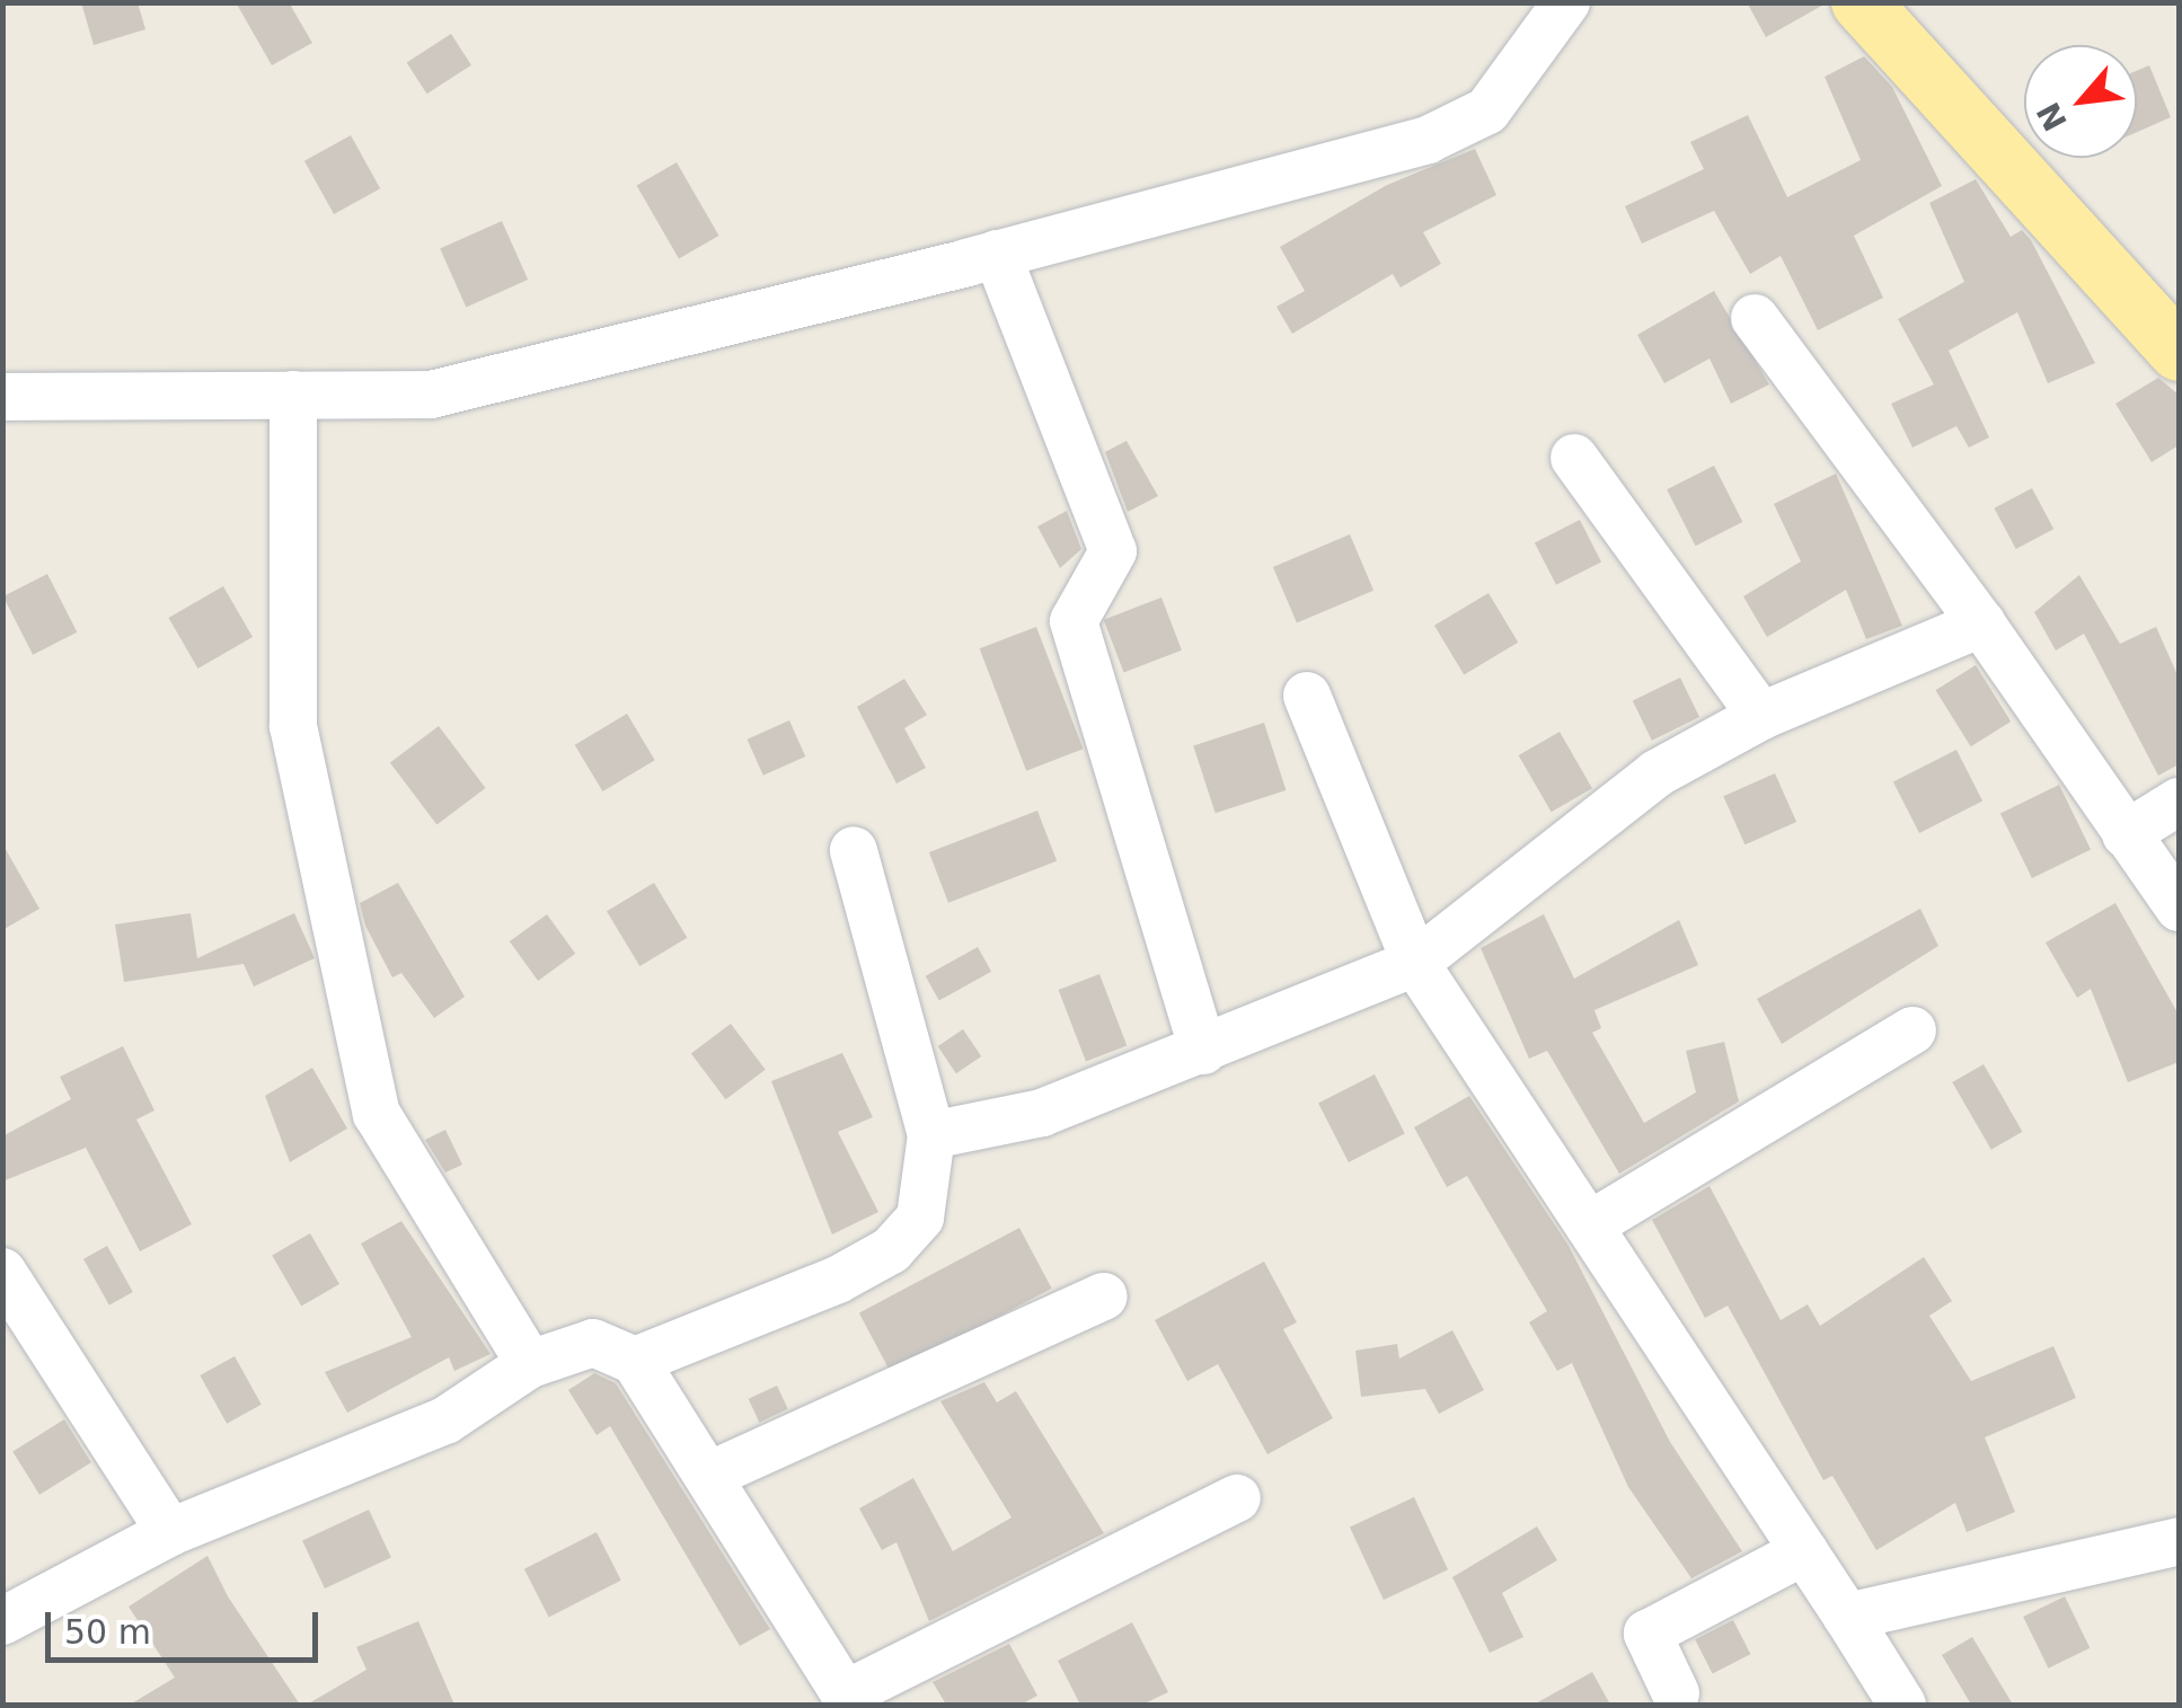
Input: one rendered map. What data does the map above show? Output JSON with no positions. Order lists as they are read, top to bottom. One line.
{"scale_bar":"50 m","north":"bottom left"}
